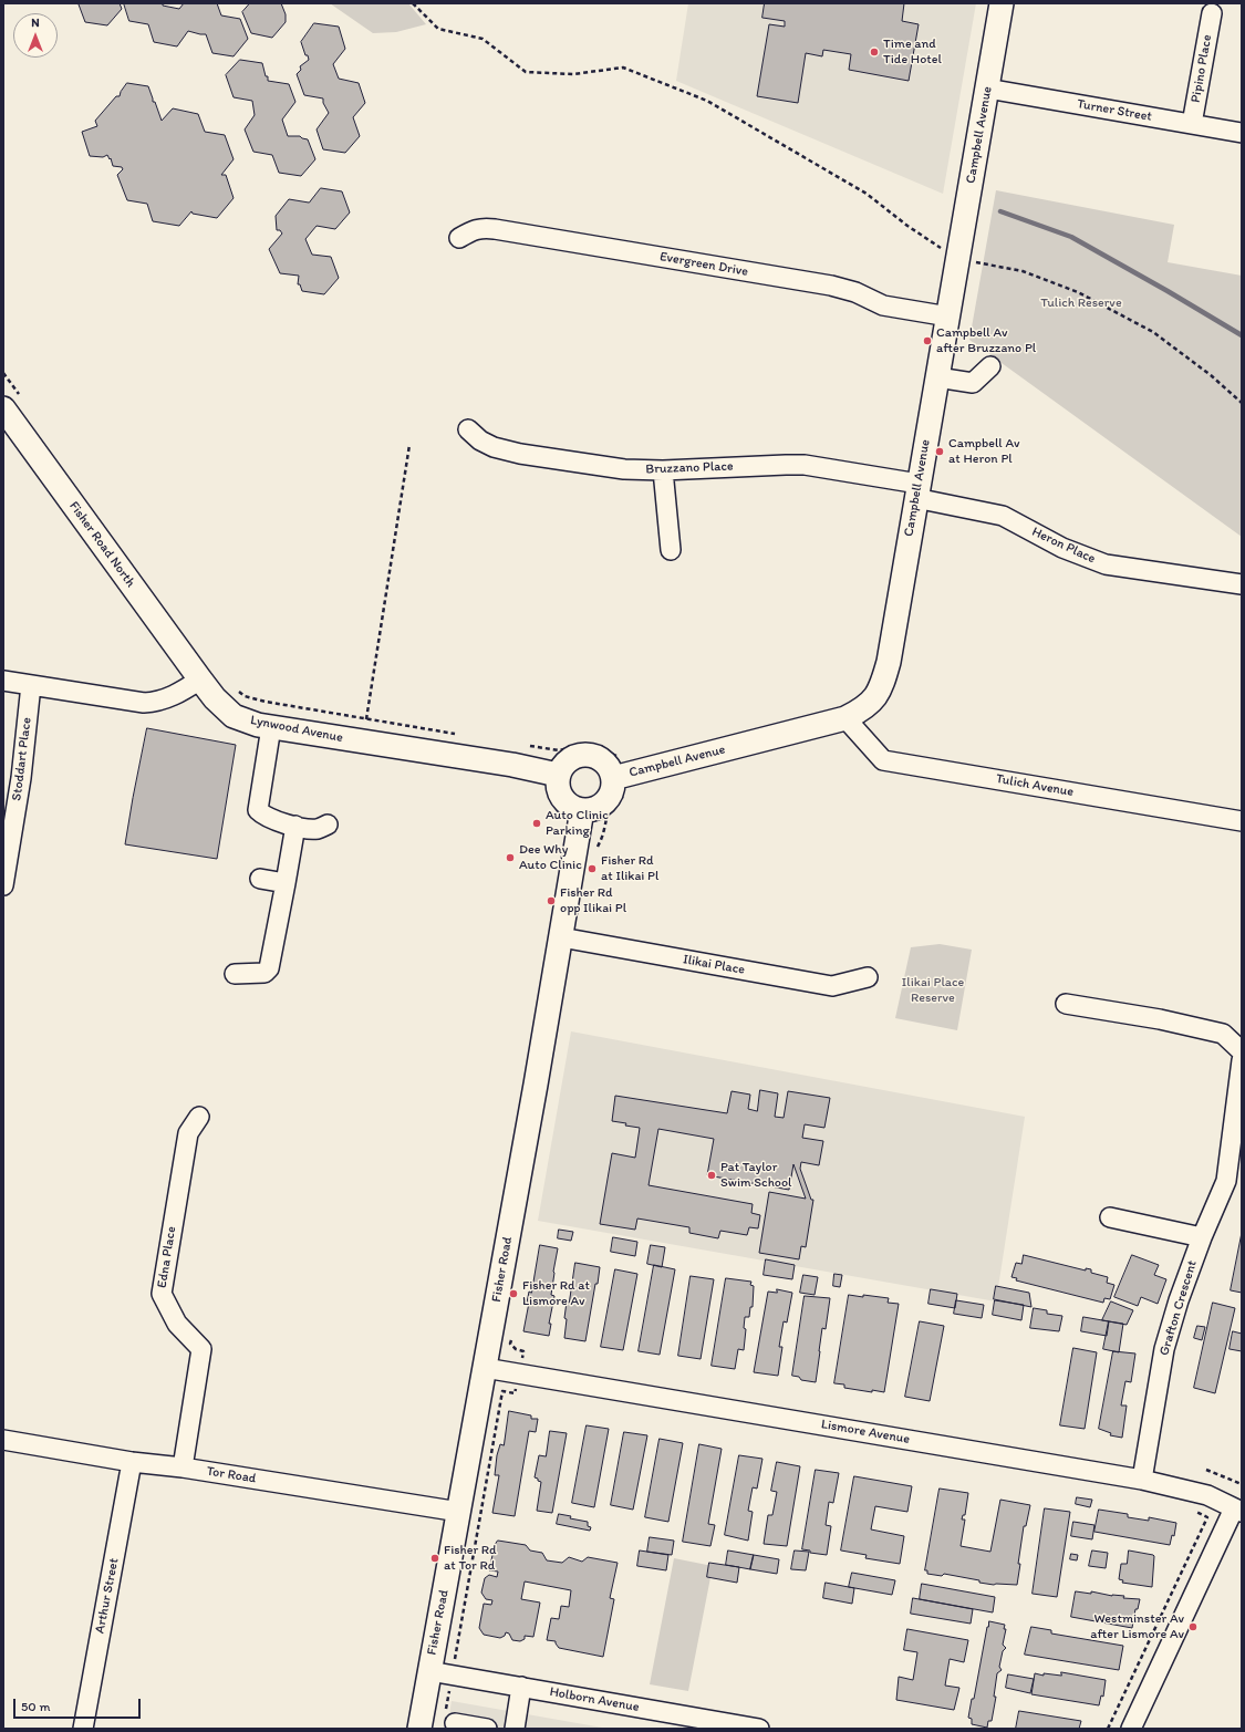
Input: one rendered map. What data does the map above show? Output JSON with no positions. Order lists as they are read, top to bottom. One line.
{"streets":{"main road":["Campbell Avenue","Fisher Road North","Lynwood Avenue","Fisher Road"],"street":["Pipino Place","Turner Street","Evergreen Drive","Bruzzano Place","Heron Place","Stoddart Place","Tulich Avenue","Ilikai Place","Edna Place","Grafton Crescent","Lismore Avenue","Tor Road","Arthur Street","Holborn Avenue"]},"crossings":[["Pipino Place","Turner Street"],["Turner Street","Campbell Avenue"],["Campbell Avenue","Evergreen Drive"],["Campbell Avenue","Bruzzano Place"],["Campbell Avenue","Heron Place"],["Campbell Avenue","Lynwood Avenue"],["Campbell Avenue","Tulich Avenue"],["Campbell Avenue","Fisher Road"],["Bruzzano Place","Heron Place"],["Fisher Road North","Lynwood Avenue"],["Lynwood Avenue","Fisher Road"],["Ilikai Place","Fisher Road"],["Edna Place","Tor Road"],["Fisher Road","Lismore Avenue"],["Fisher Road","Tor Road"],["Fisher Road","Holborn Avenue"],["Grafton Crescent","Lismore Avenue"],["Tor Road","Arthur Street"]],"parks":["Tulich Reserve","Ilikai Place Reserve"],"places":["Time and Tide Hotel","Campbell Av after Bruzzano Pl","Campbell Av at Heron Pl","Auto Clinic Parking","Dee Why Auto Clinic","Fisher Rd at Ilikai Pl","Fisher Rd opp Ilikai Pl","Pat Taylor Swim School","Fisher Rd at Lismore Av","Fisher Rd at Tor Rd","Westminster Av after Lismore Av"],"scale_bar":"50 m","north":"top"}
